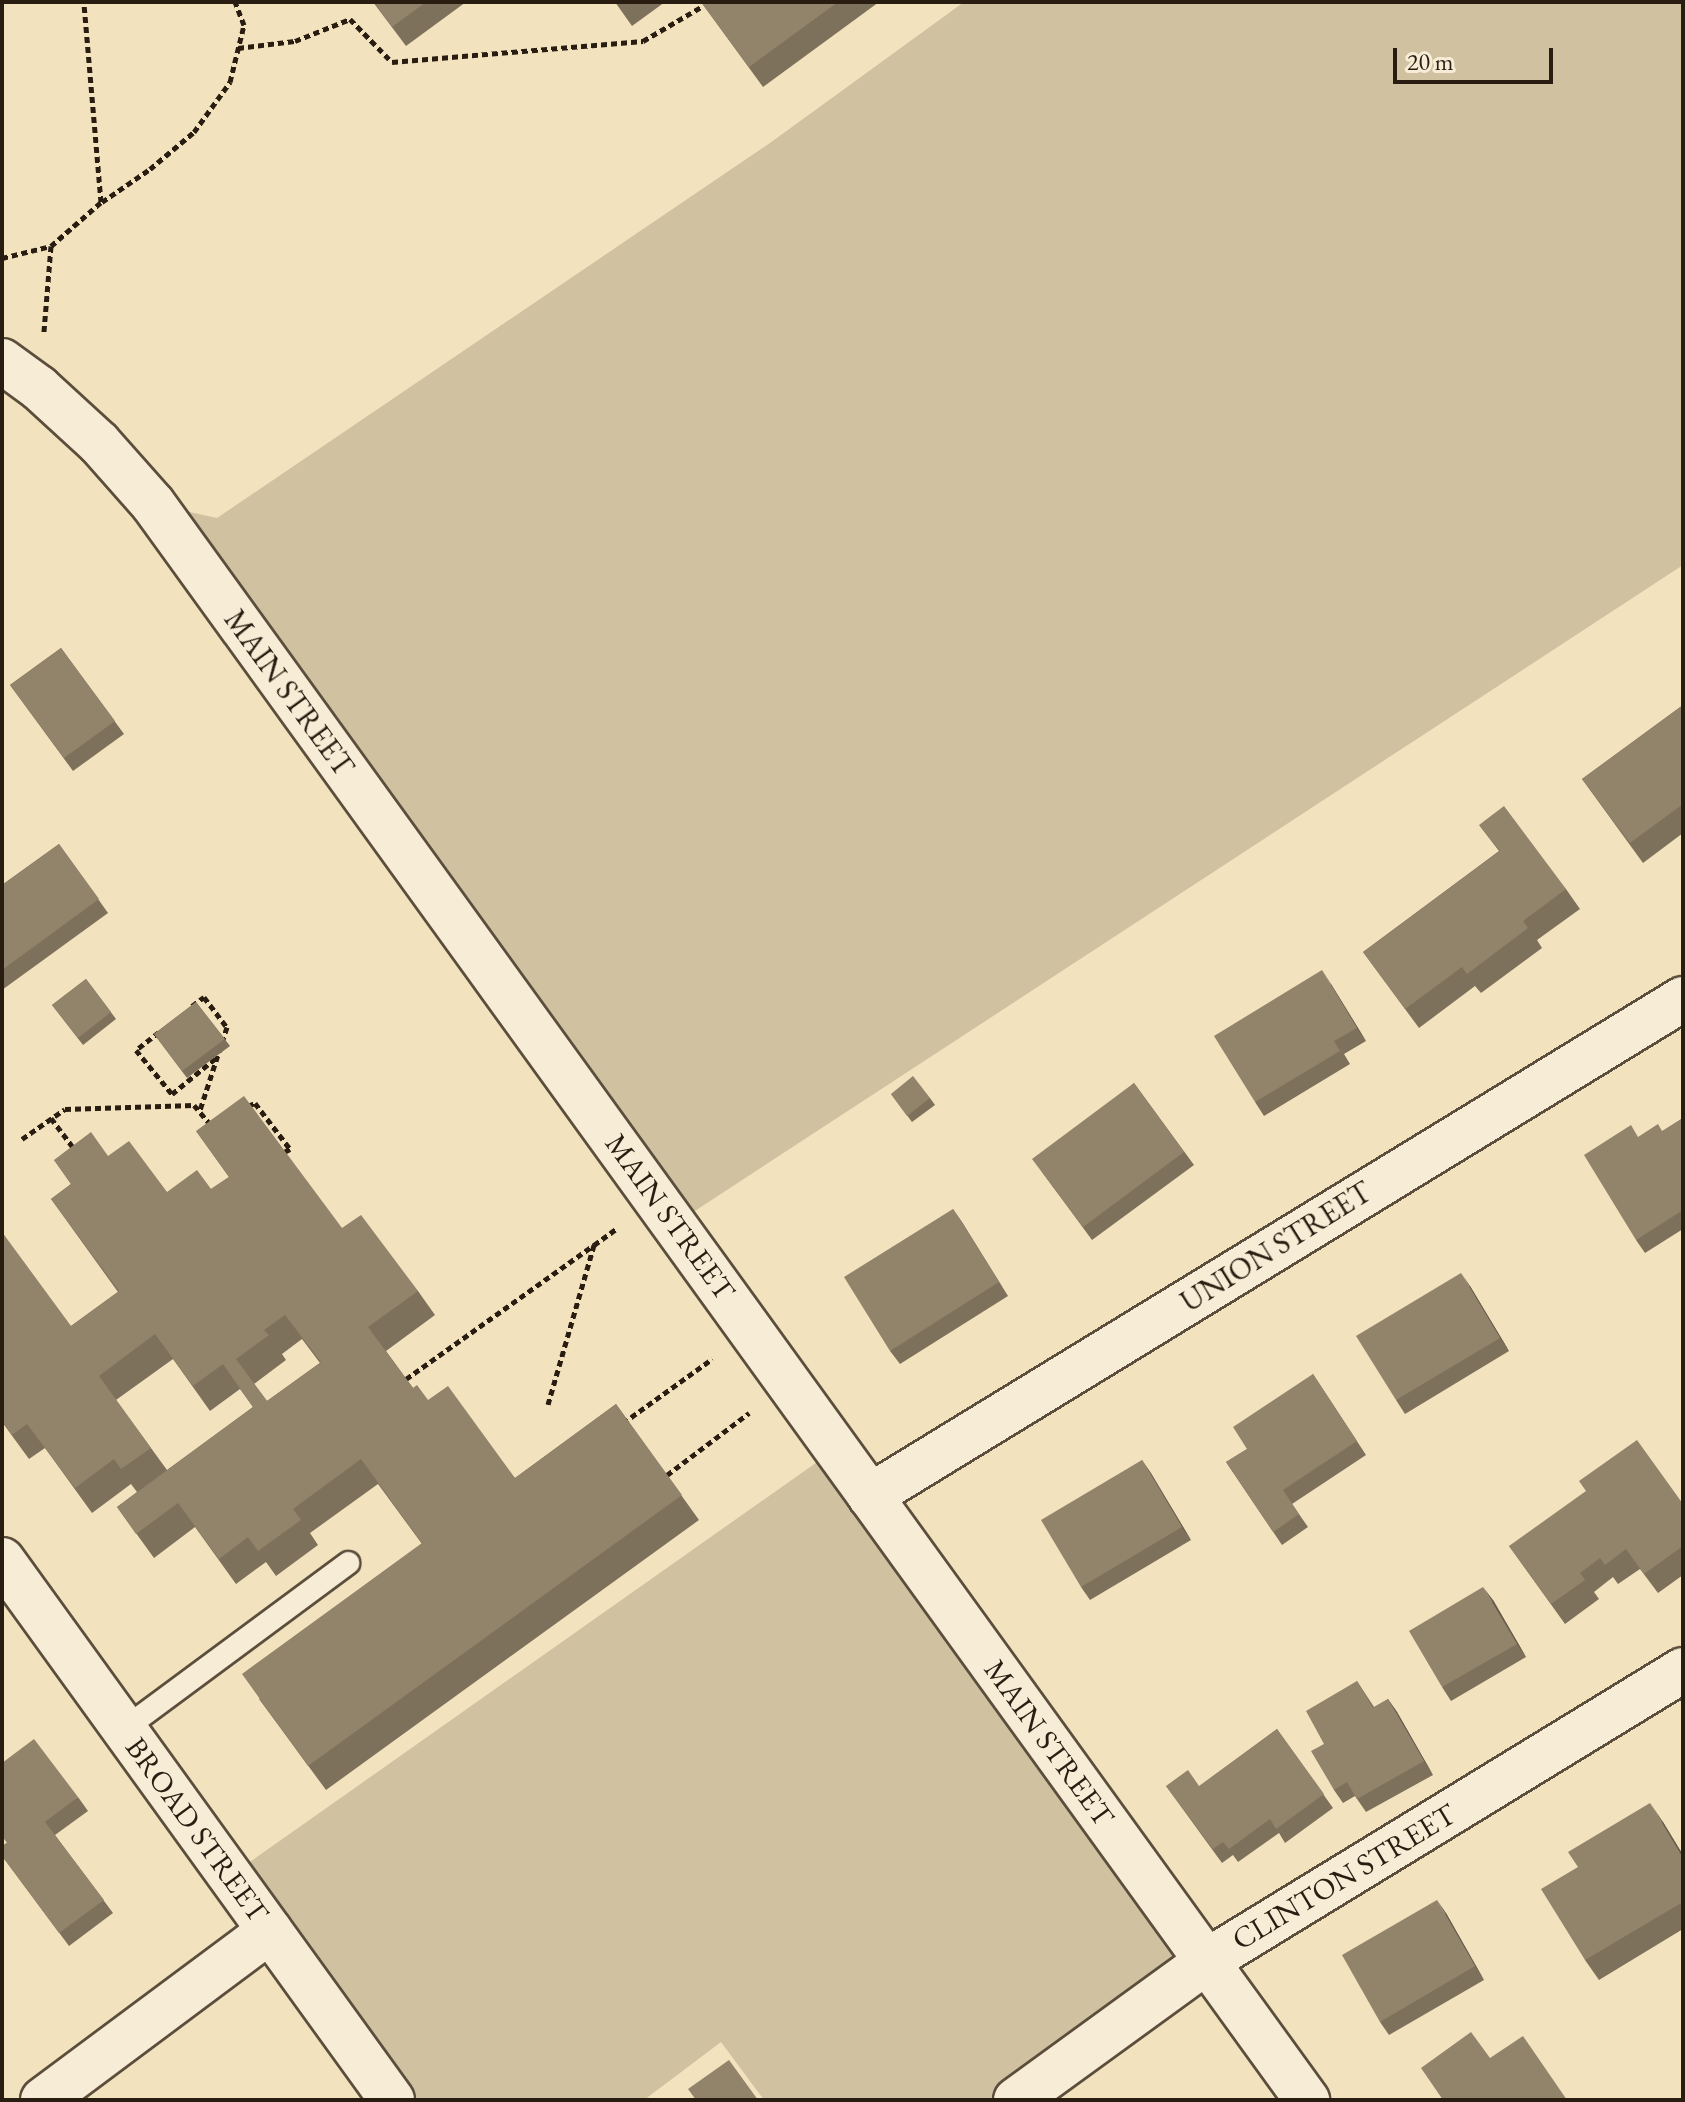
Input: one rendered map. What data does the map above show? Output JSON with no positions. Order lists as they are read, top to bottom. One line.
{"streets":{"street":["MAIN STREET","UNION STREET","BROAD STREET","CLINTON STREET"]},"crossings":[["MAIN STREET","UNION STREET"],["MAIN STREET","CLINTON STREET"]],"scale_bar":"20 m"}
